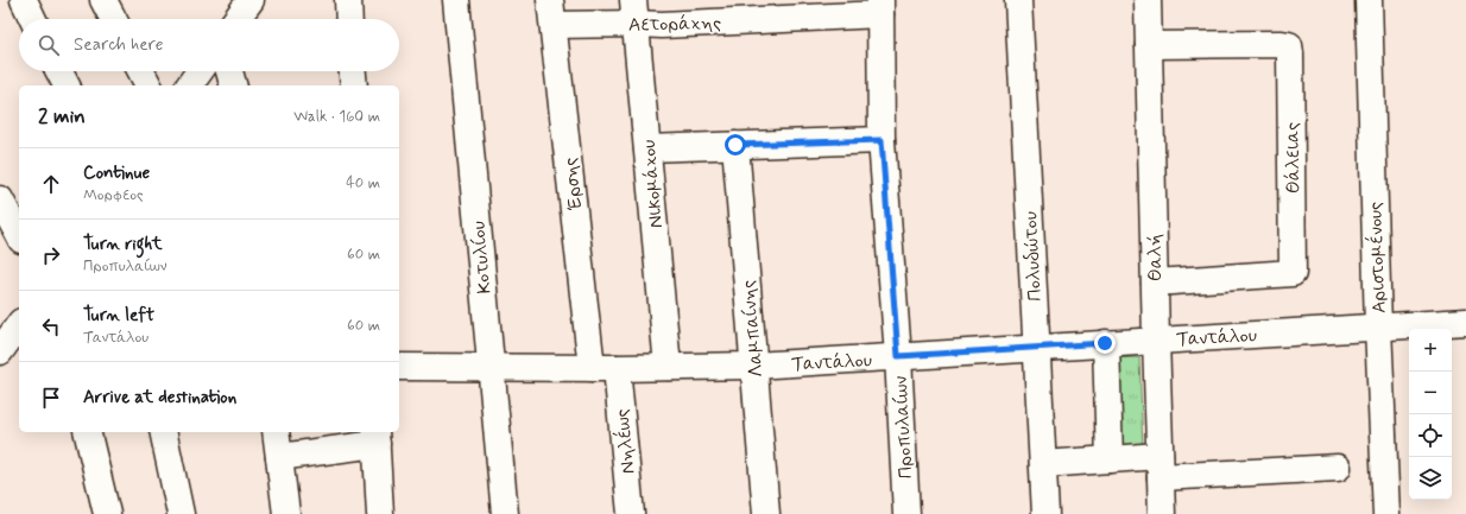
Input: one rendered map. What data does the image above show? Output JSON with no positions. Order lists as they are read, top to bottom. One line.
{"streets":{"street":["Αετοράχης","Θάλειας","Έρσης","Νικομάχου","Πολυδώτου","Κοτυλίου","Θαλή","Αριστομένους","Λαμπαίνης","Ταντάλου","Προπυλαίων","Νηλέως"]},"crossings":[["Αετοράχης","Έρσης"],["Αετοράχης","Νικομάχου"],["Αετοράχης","Προπυλαίων"],["Θάλειας","Θαλή"],["Έρσης","Ταντάλου"],["Έρσης","Νηλέως"],["Νικομάχου","Ταντάλου"],["Πολυδώτου","Ταντάλου"],["Κοτυλίου","Ταντάλου"],["Θαλή","Ταντάλου"],["Αριστομένους","Ταντάλου"],["Λαμπαίνης","Ταντάλου"],["Ταντάλου","Προπυλαίων"],["Ταντάλου","Νηλέως"]],"page":{"search":"Search here","heading":["2 min","Walk · 160 m"],"list":[["Continue","Μορφεος","40 m"],["Turn right","Προπυλαίων","60 m"],["Turn left","Ταντάλου","60 m"],"Arrive at destination"],"map_buttons":["+","−"]}}
